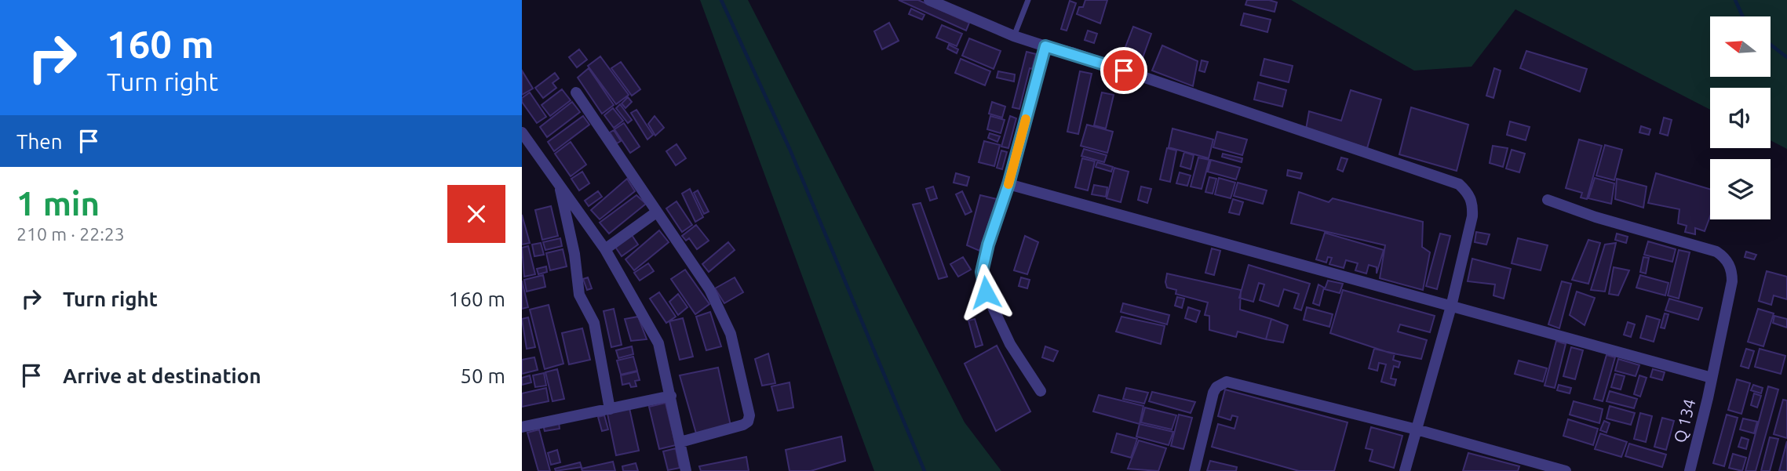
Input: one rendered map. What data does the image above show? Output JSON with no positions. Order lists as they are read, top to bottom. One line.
{"streets":{"street":["Q 134"]},"north":"left","page":{"turn":["160 m","Turn right"],"then":"Then","heading":["1 min","210 m · 22:23"],"list":[{"name":"Turn right","value":"160 m"},{"name":"Arrive at destination","value":"50 m"}]}}
